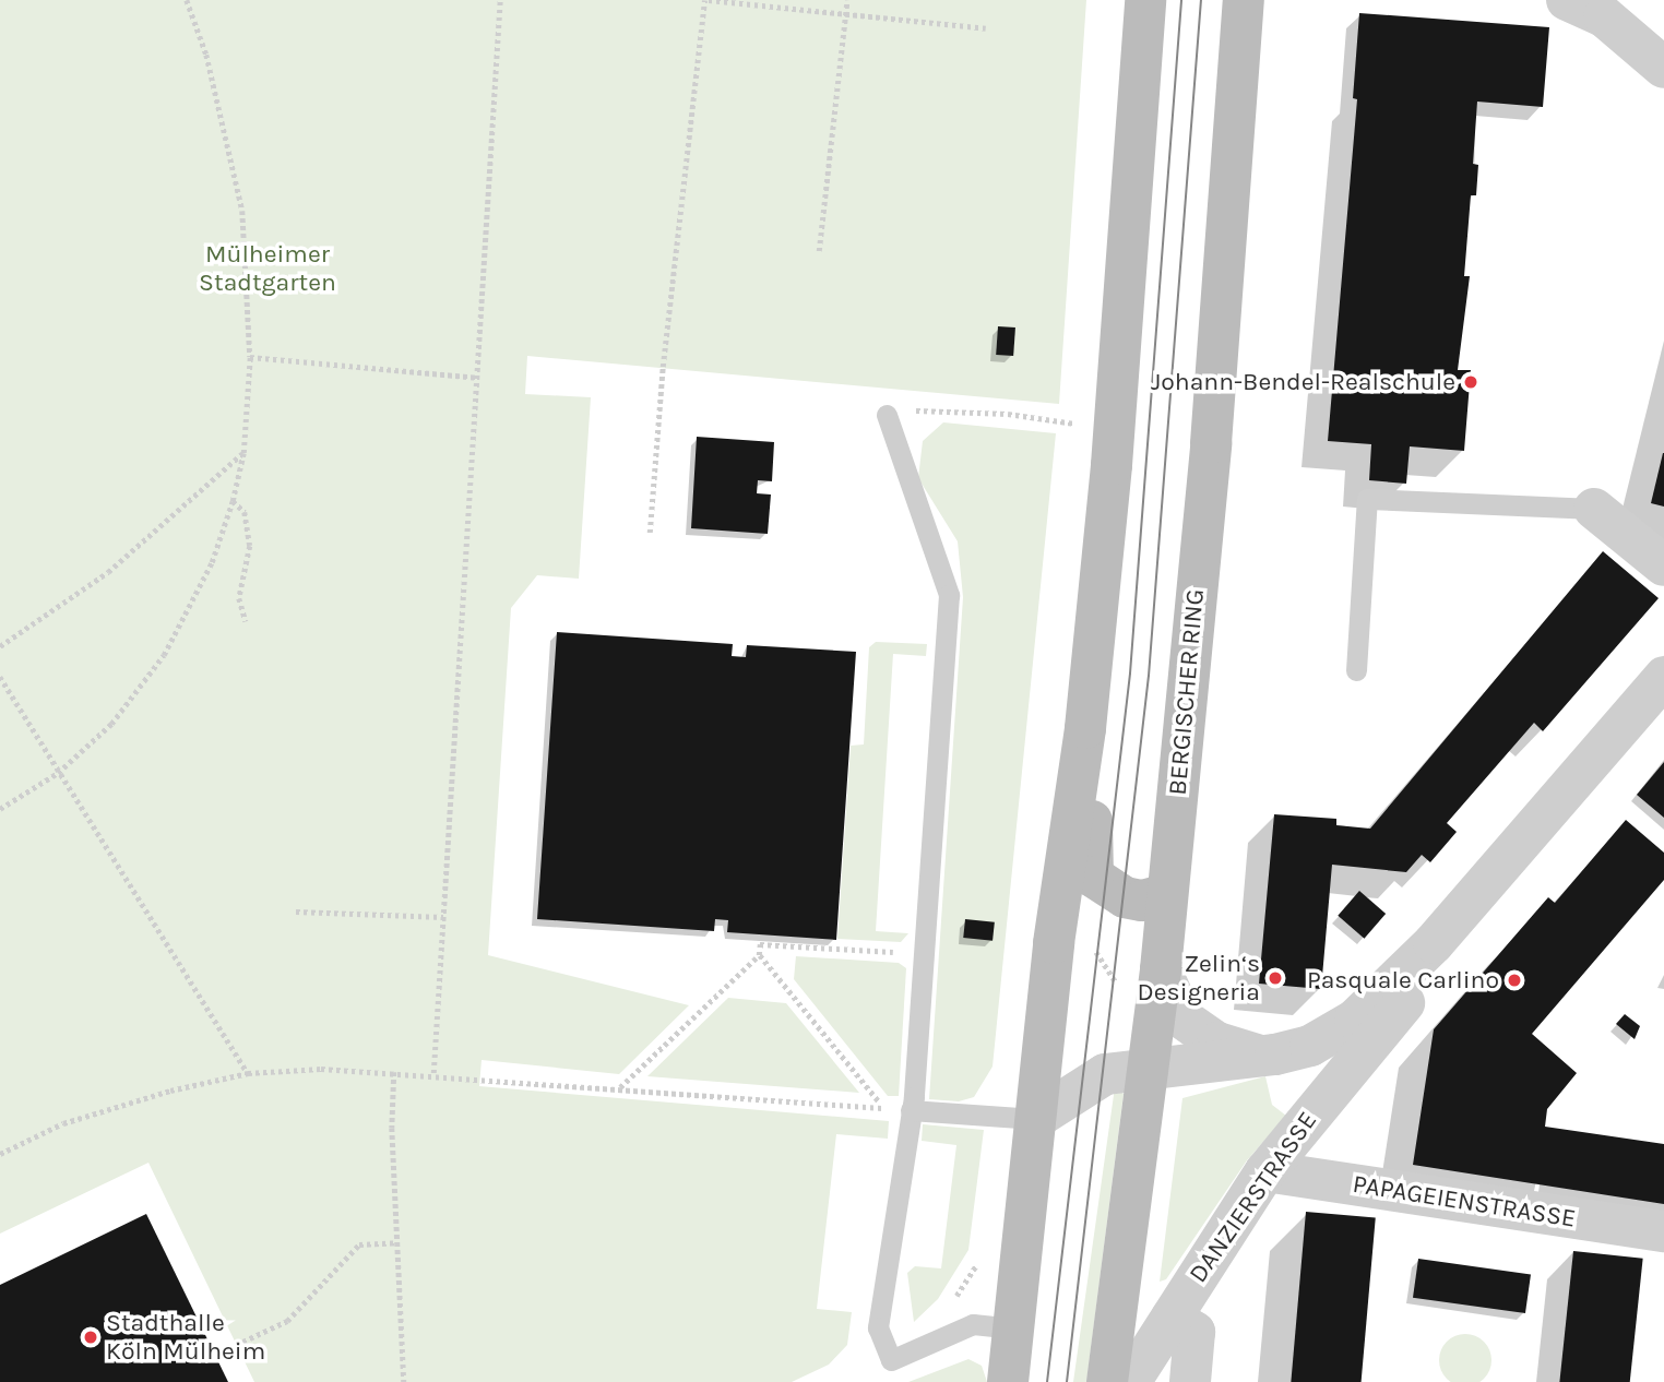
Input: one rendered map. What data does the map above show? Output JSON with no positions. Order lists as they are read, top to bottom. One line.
{"streets":{"main road":["BERGISCHER RING"],"street":["DANZIERSTRASSE","PAPAGEIENSTRASSE"]},"crossings":[["BERGISCHER RING","DANZIERSTRASSE"],["DANZIERSTRASSE","PAPAGEIENSTRASSE"]],"parks":["Mülheimer Stadtgarten"],"places":["Johann-Bendel-Realschule","Zelin‘s Designeria","Pasquale Carlino","Stadthalle Köln Mülheim"]}
